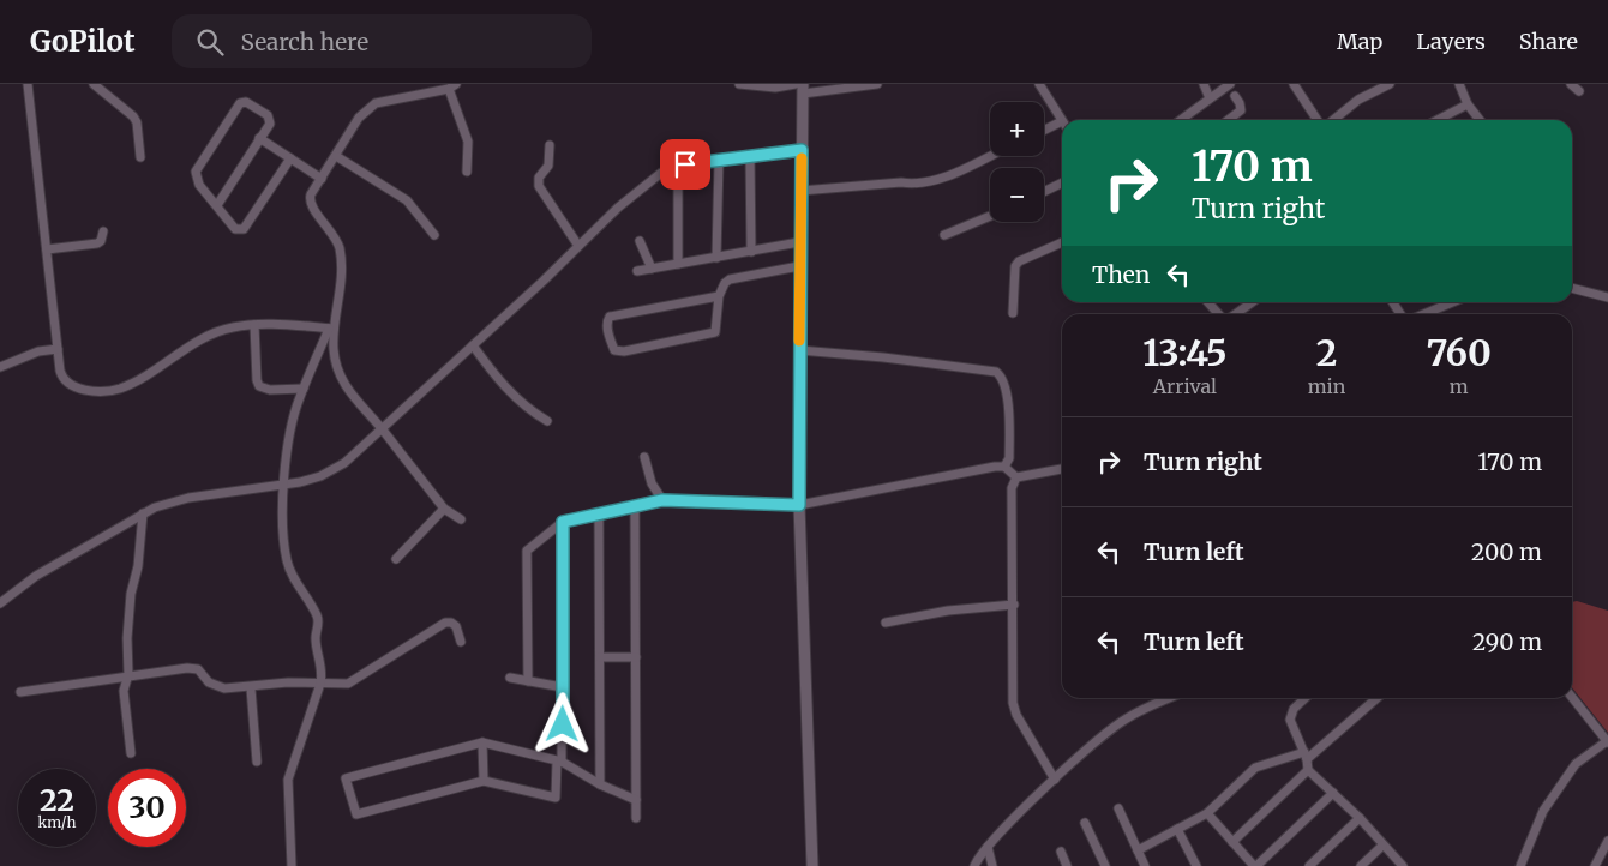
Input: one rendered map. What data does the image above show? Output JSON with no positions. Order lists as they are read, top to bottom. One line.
{"page":{"header":"GoPilot","search":"Search here","nav":["Map","Layers","Share"],"map_buttons":["+","−"],"turn":["170 m","Turn right"],"then":"Then","eta":["13:45","Arrival","2","min","760","m"],"list":[{"name":"Turn right","value":"170 m"},{"name":"Turn left","value":"200 m"},{"name":"Turn left","value":"290 m"}],"speed":"22 km/h","limit":"30"}}
